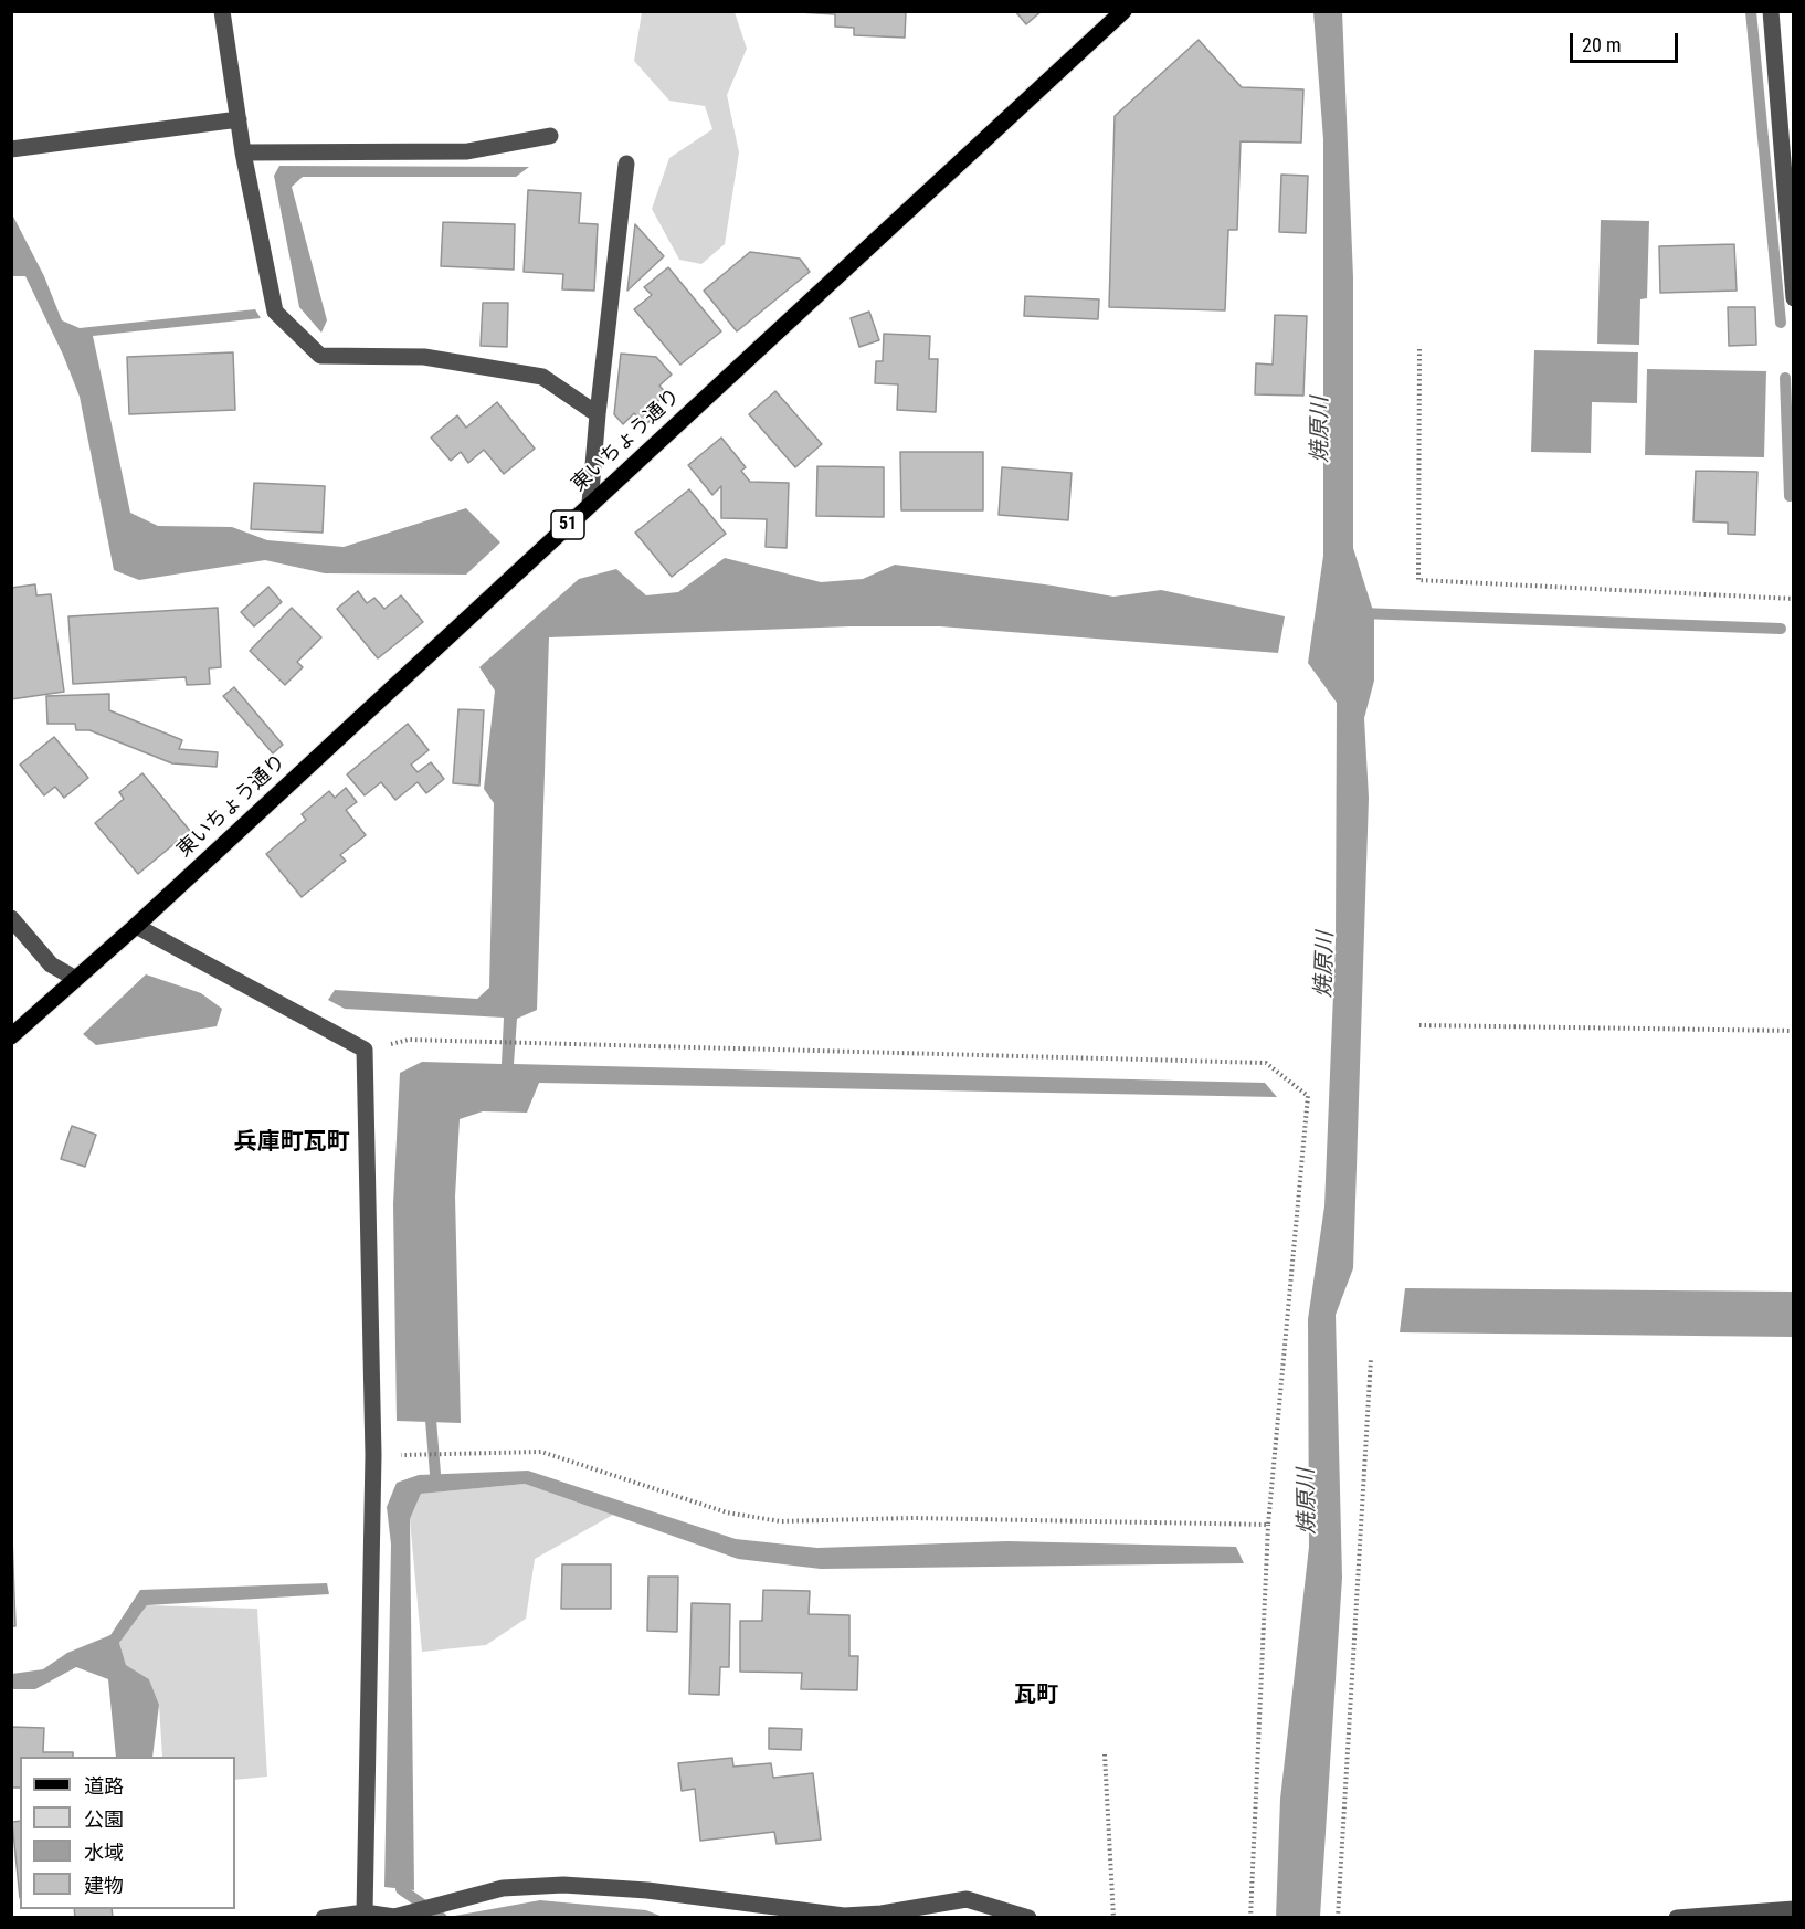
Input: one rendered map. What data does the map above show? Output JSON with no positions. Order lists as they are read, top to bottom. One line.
{"streets":{"main road":["東いちょう通り","51"]},"districts":["兵庫町瓦町","瓦町"],"water":["焼原川"],"legend":["道路","公園","水域","建物"],"scale_bar":"20 m"}
